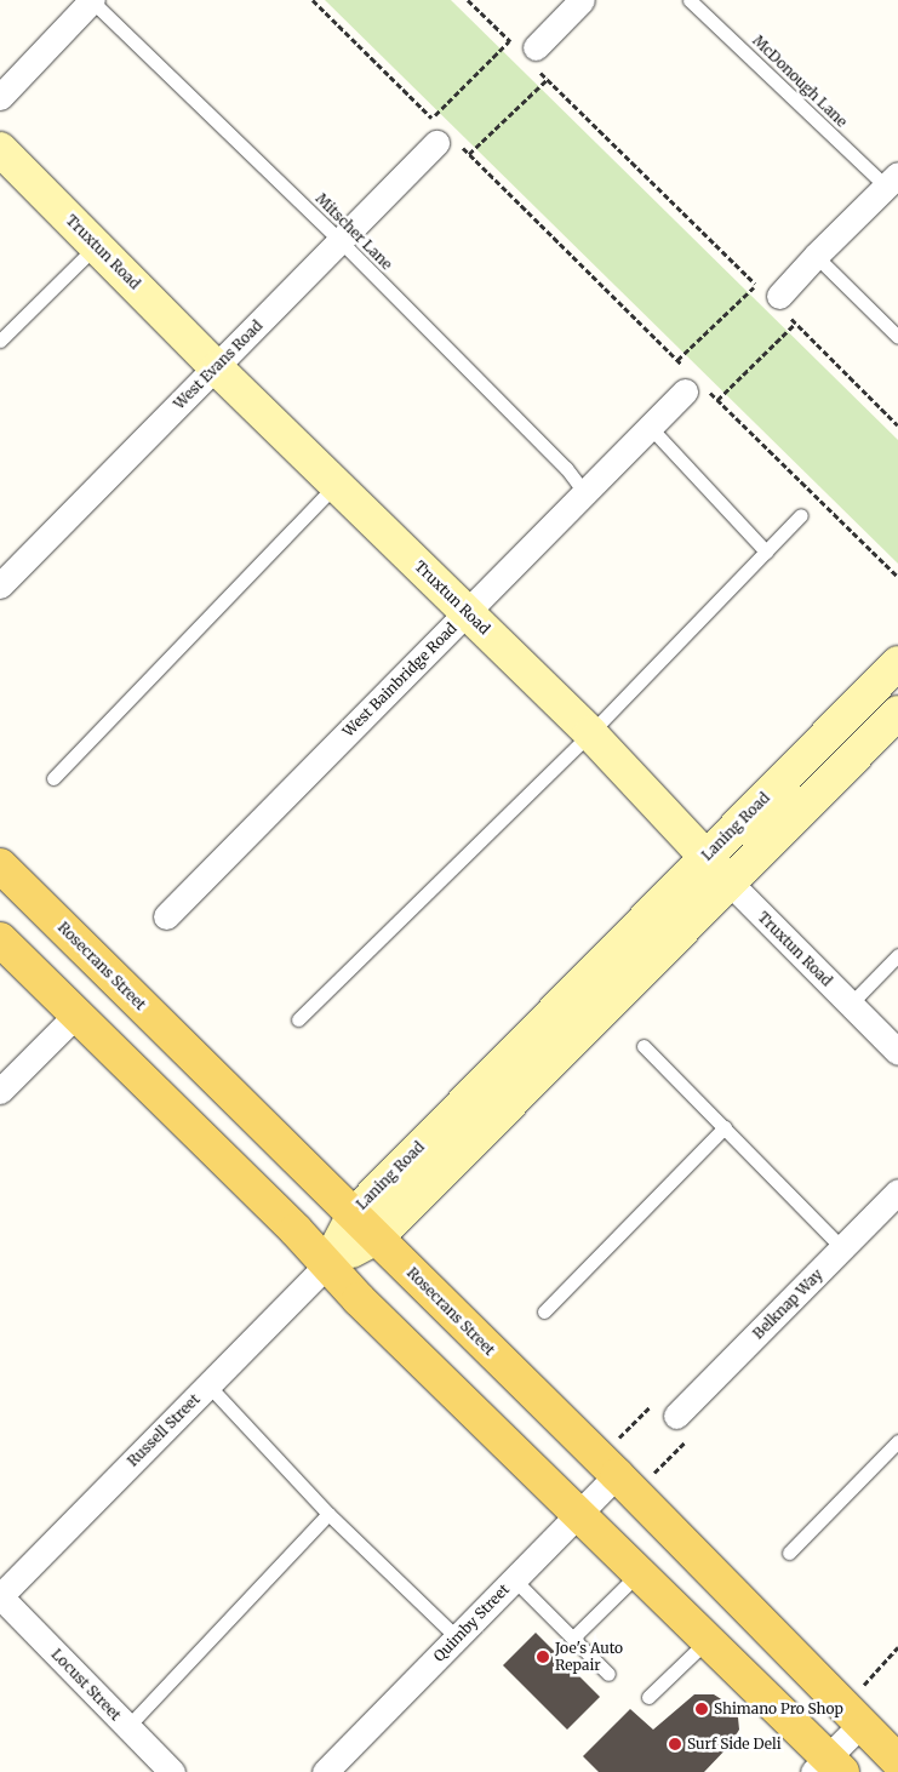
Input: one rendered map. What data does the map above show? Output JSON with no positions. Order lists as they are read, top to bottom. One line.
{"streets":{"main road":["Rosecrans Street"],"street":["Truxtun Road","West Evans Road","West Bainbridge Road","Laning Road","Belknap Way","Russell Street","Quimby Street","Locust Street"],"lane":["McDonough Lane","Mitscher Lane"]},"crossings":[["Mitscher Lane","West Evans Road"],["Mitscher Lane","West Bainbridge Road"],["Truxtun Road","West Evans Road"],["Truxtun Road","West Bainbridge Road"],["Truxtun Road","Laning Road"],["Laning Road","Rosecrans Street"],["Laning Road","Russell Street"],["Rosecrans Street","Quimby Street"],["Russell Street","Locust Street"]],"places":["Joe's Auto Repair","Shimano Pro Shop","Surf Side Deli"]}
